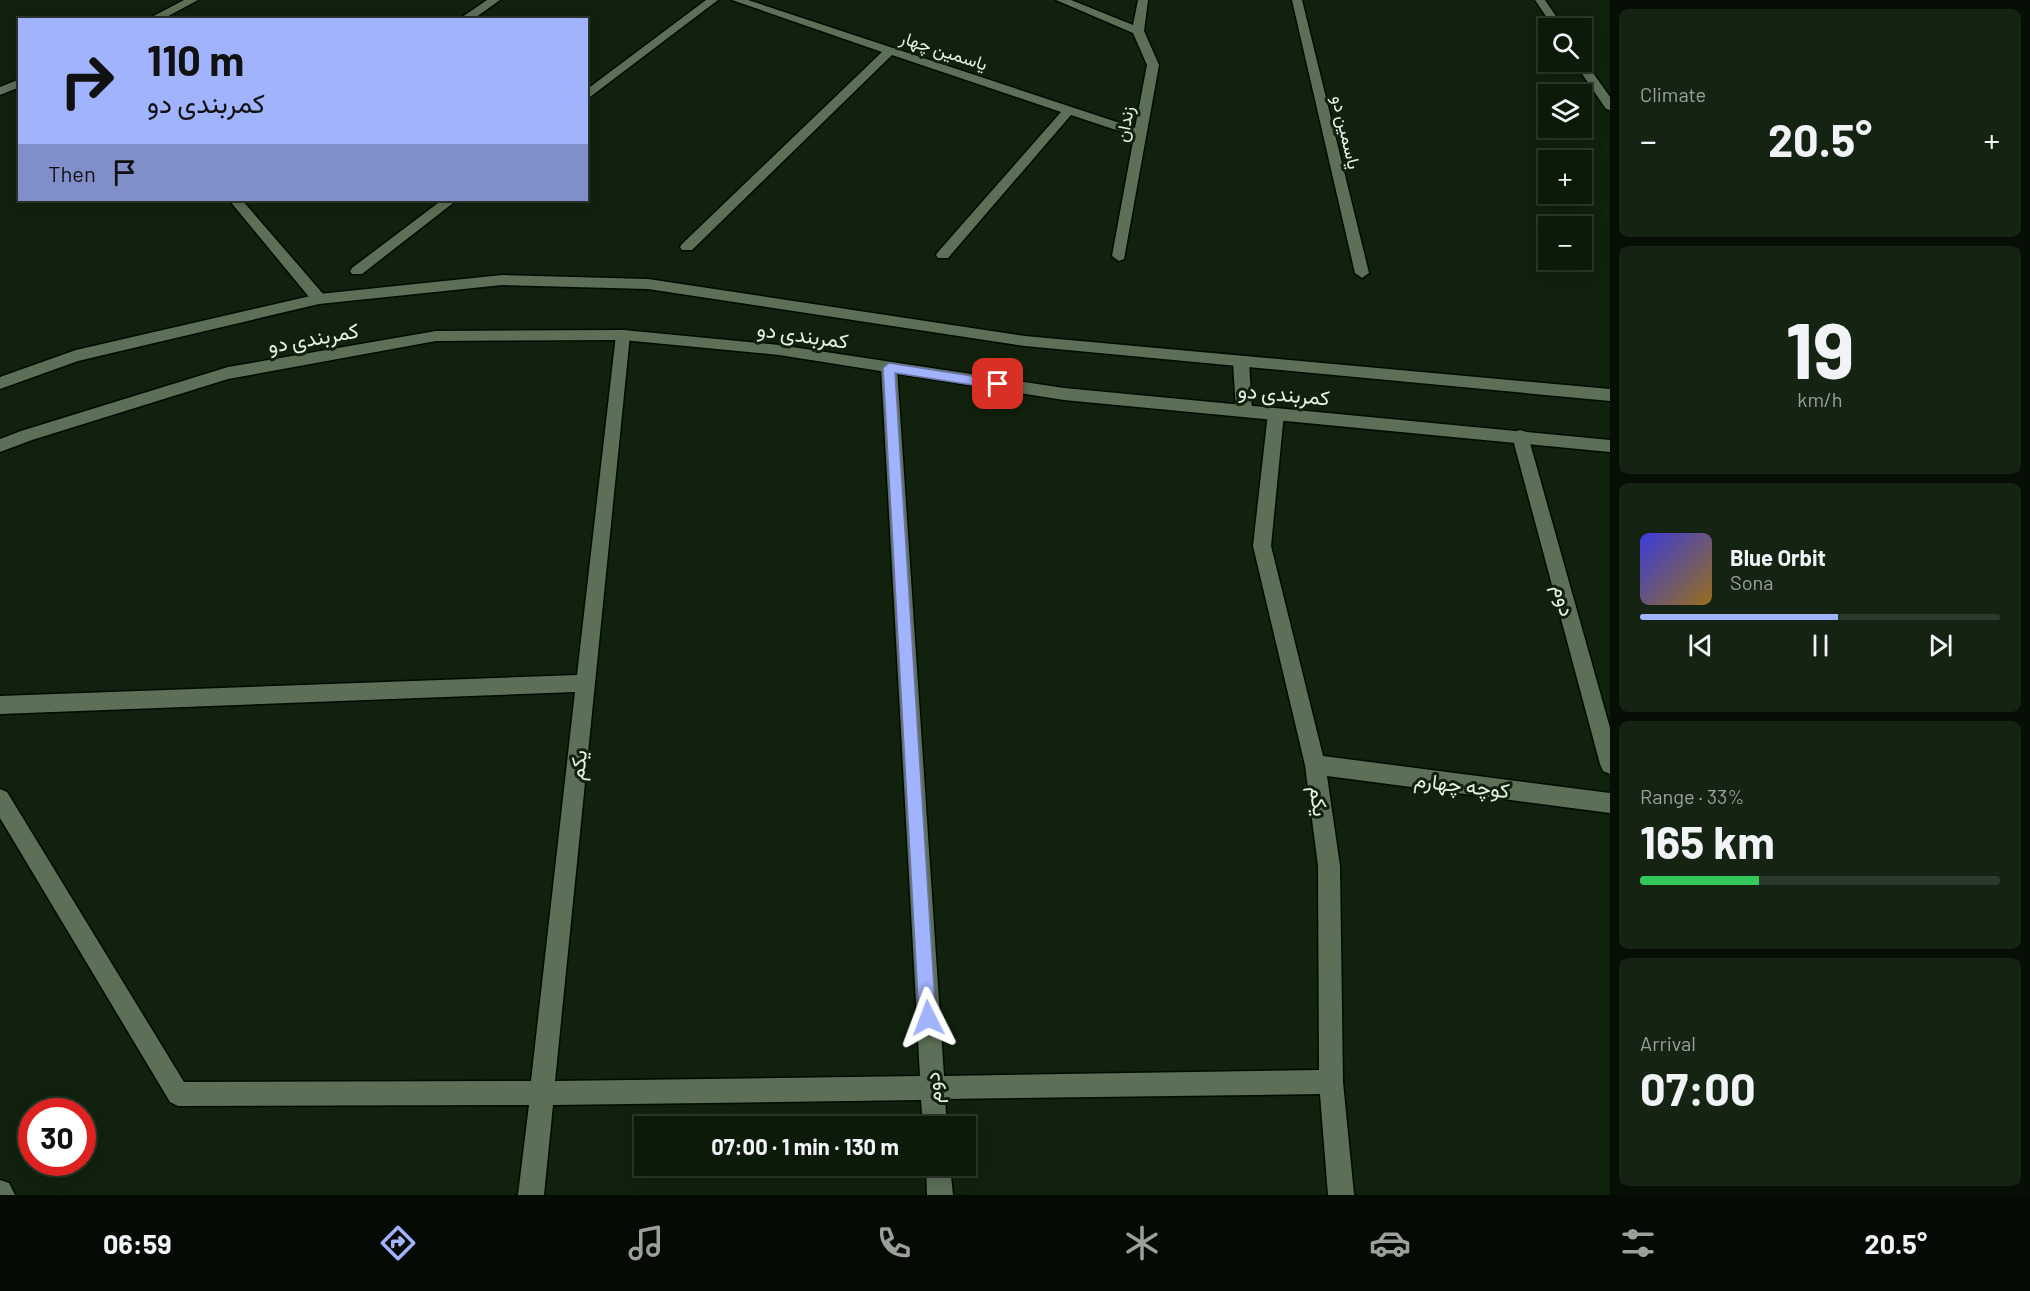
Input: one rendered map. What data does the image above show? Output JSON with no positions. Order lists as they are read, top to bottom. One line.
{"streets":{"street":["یاسمین چهار","زندان","یاسمین دو","کمربندی دو","دوم","یکم","کوچه چهارم"]},"crossings":[["یاسمین چهار","زندان"],["کمربندی دو","دوم"],["کمربندی دو","یکم"],["یکم","کوچه چهارم"]],"page":{"tile":["Climate",["19","km/h"],["Range · 33%","165 km"],["Arrival","07:00"]],"map_buttons":["+","−"],"turn":["110 m","کمربندی دو"],"heat":["−","20.5°","+"],"then":"Then","song":["Blue Orbit","Sona"],"limit":"30","trip":"07:00 · 1 min · 130 m","tabs":["06:59","20.5°"]}}
